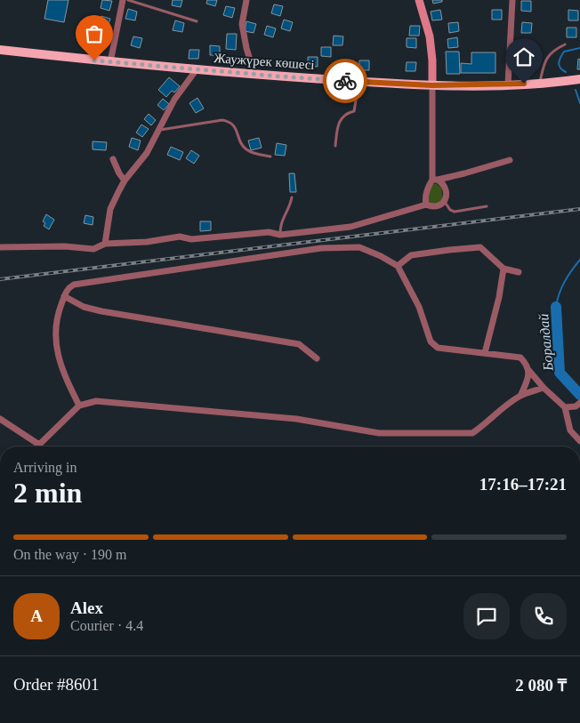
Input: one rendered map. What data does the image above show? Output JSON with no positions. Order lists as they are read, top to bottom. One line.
{"streets":{"main road":["Жаужүрек көшесі"]},"water":["Боралдай"],"page":{"heading":["2 min","Arriving in","17:16–17:21"],"panel":["Alex","Courier · 4.4","Order #8601","2 080 ₸"],"bar":"On the way · 190 m","round":"A"}}
